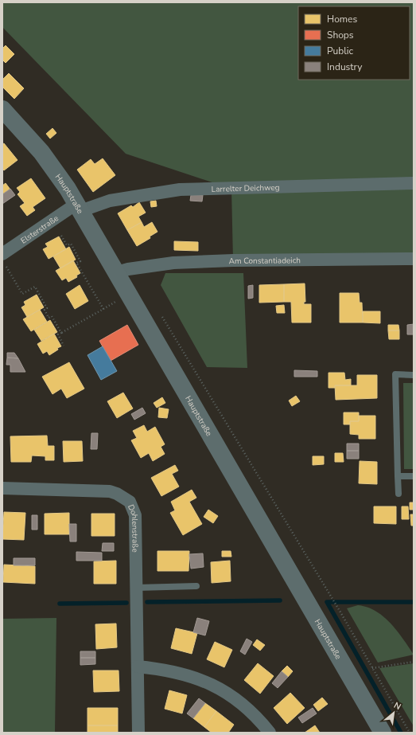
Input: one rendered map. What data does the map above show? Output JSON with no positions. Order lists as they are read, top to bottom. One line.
{"streets":{"street":["Larrelter Deichweg","Hauptstraße","Elsterstraße","Am Constantiadeich","Dohlenstraße"]},"crossings":[["Larrelter Deichweg","Hauptstraße"],["Larrelter Deichweg","Elsterstraße"],["Hauptstraße","Elsterstraße"],["Hauptstraße","Am Constantiadeich"]],"legend":["Homes","Shops","Public","Industry"],"north":"top right"}
